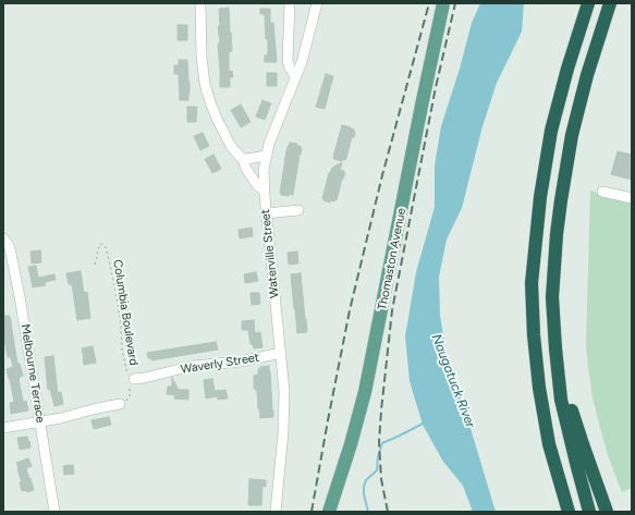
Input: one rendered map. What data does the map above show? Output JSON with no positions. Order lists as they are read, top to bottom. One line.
{"streets":{"main road":["Thomaston Avenue"],"street":["Waterville Street","Waverly Street","Melbourne Terrace"],"path":["Columbia Boulevard"]},"crossings":[["Waterville Street","Waverly Street"],["Columbia Boulevard","Waverly Street"]],"water":["Naugatuck River"]}
